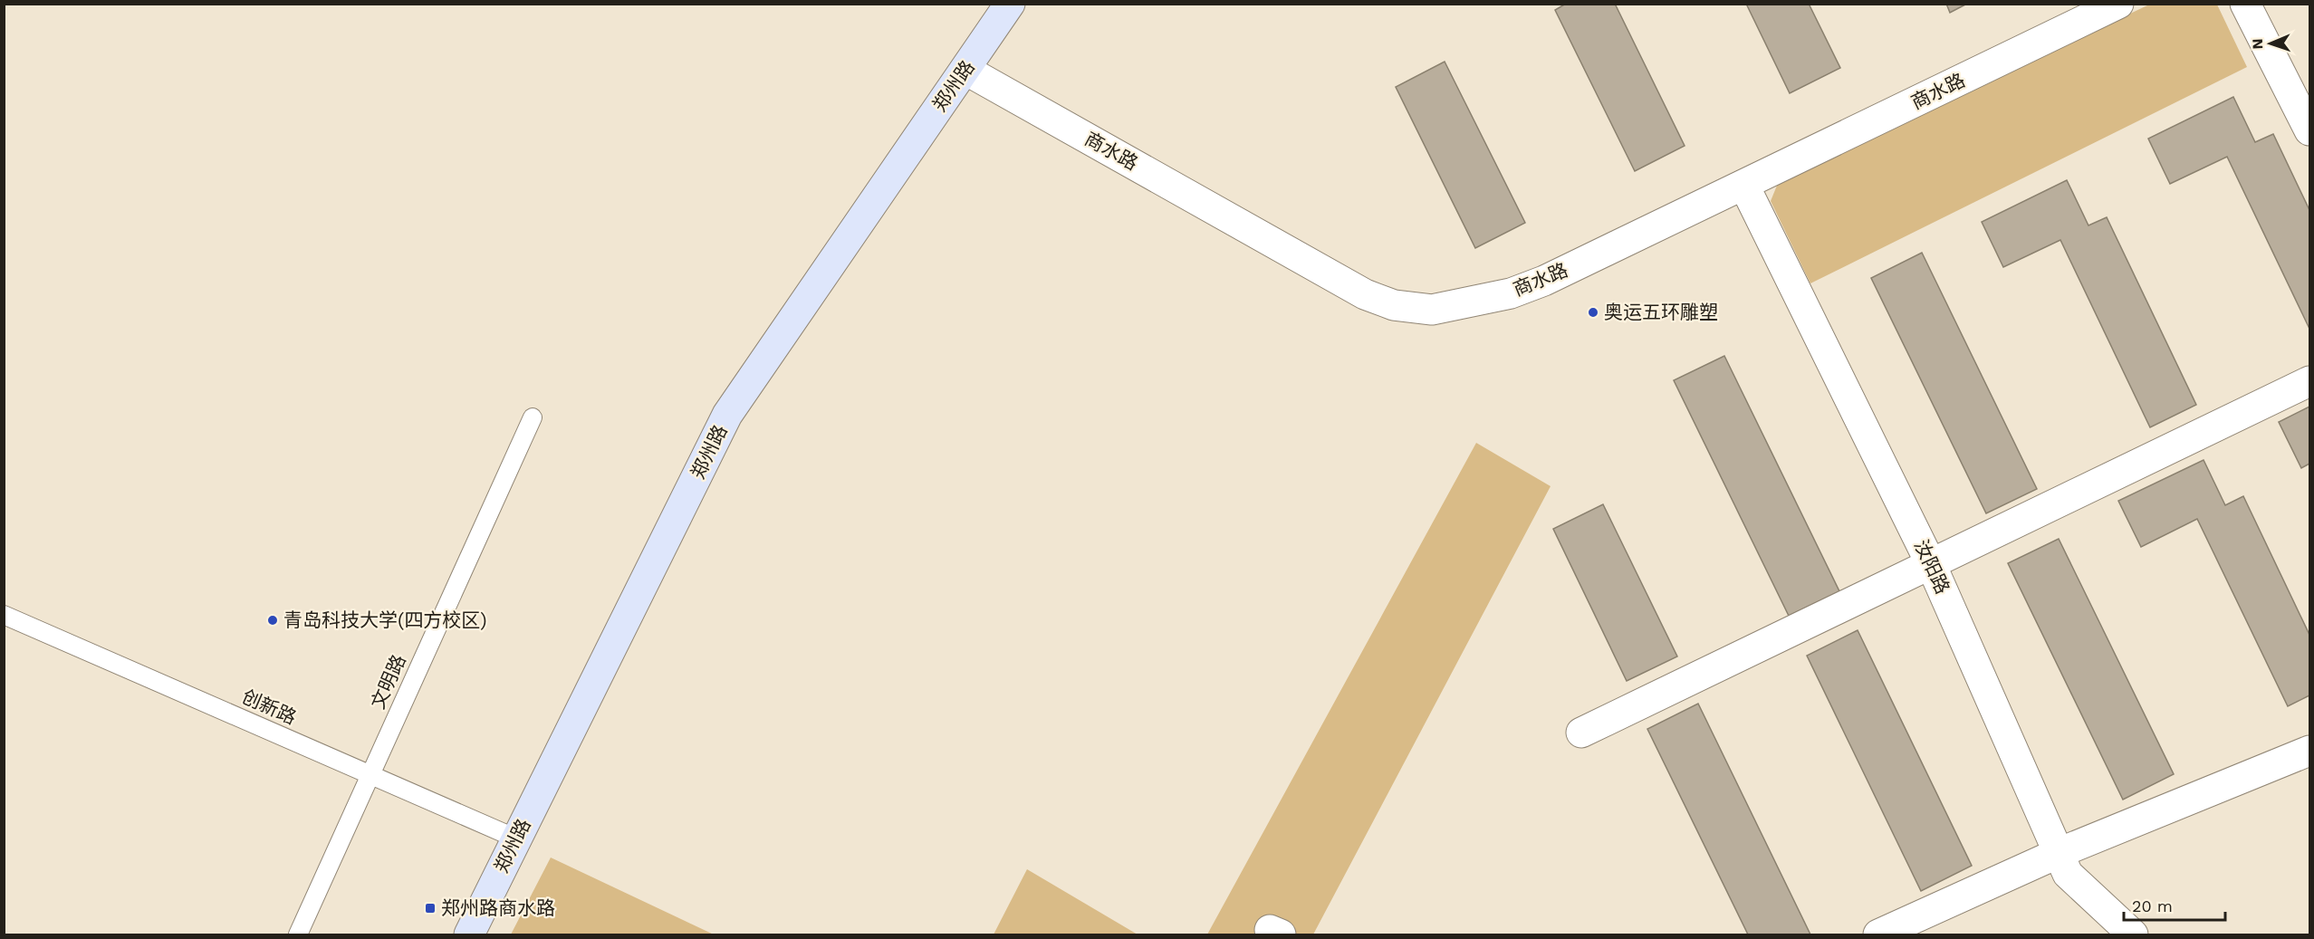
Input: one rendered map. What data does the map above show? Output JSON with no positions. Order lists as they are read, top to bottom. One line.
{"streets":{"main road":["郑州路"],"street":["商水路","汝阳路"],"lane":["文明路","创新路"]},"crossings":[["郑州路","商水路"],["郑州路","创新路"],["商水路","汝阳路"],["文明路","创新路"]],"places":{"other":["奥运五环雕塑","青岛科技大学(四方校区)"],"transit":["郑州路商水路"]},"scale_bar":"20 m","north":"left"}
